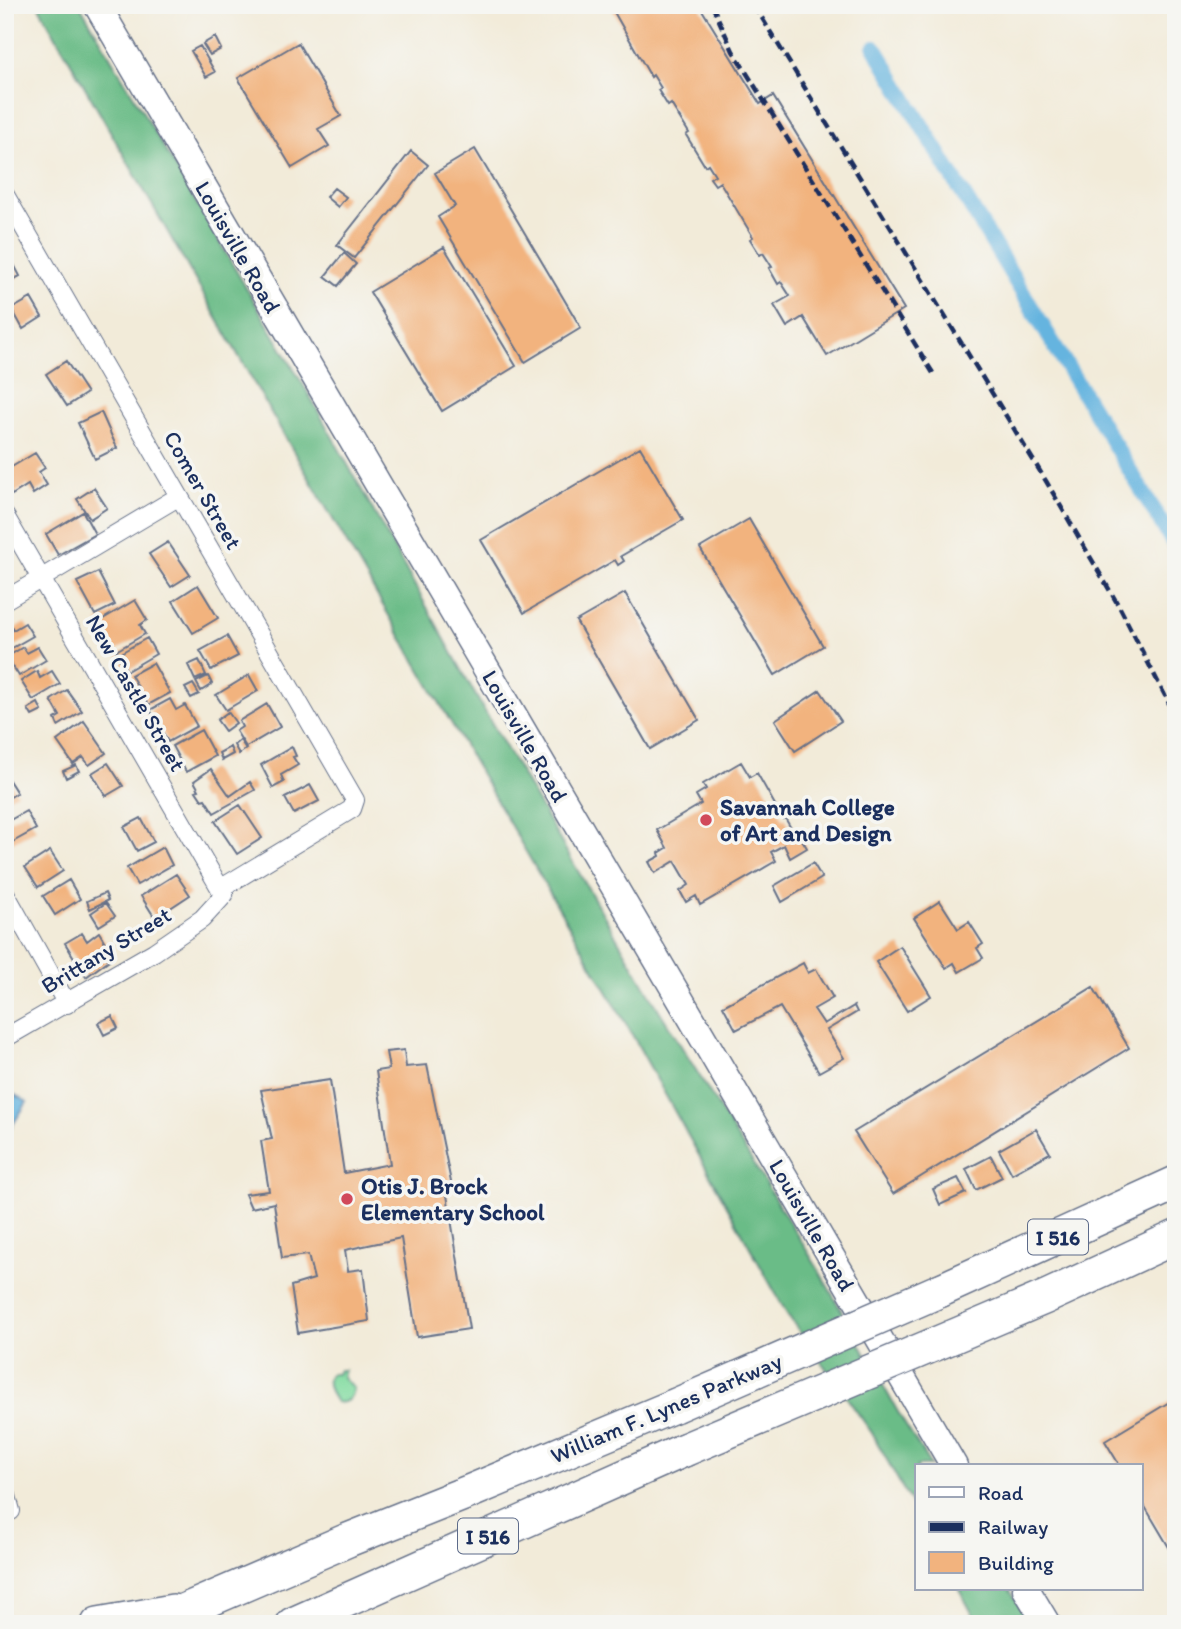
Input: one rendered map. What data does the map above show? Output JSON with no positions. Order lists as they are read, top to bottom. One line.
{"streets":{"highway":["I 516","William F. Lynes Parkway"],"main road":["Louisville Road"],"street":["Comer Street","New Castle Street","Brittany Street"]},"crossings":[["Comer Street","Brittany Street"],["New Castle Street","Brittany Street"]],"places":["Savannah College of Art and Design","Otis J. Brock Elementary School"],"legend":["Road","Railway","Building"]}
